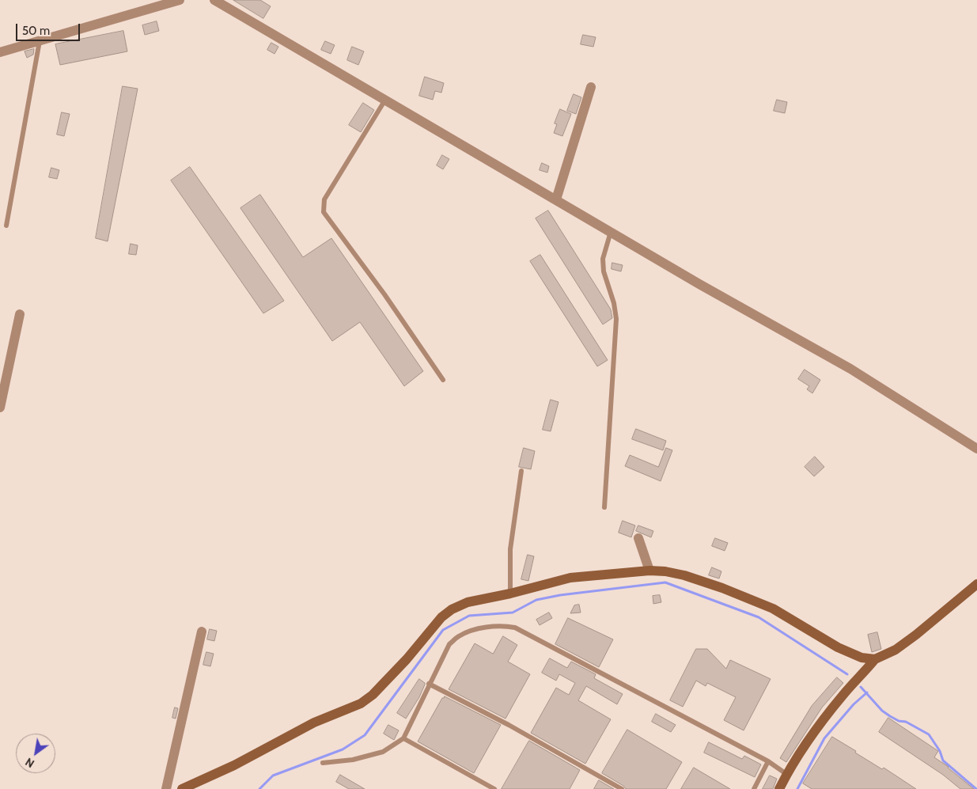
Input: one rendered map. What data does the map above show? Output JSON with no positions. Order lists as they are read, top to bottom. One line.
{"scale_bar":"50 m","north":"bottom left"}
